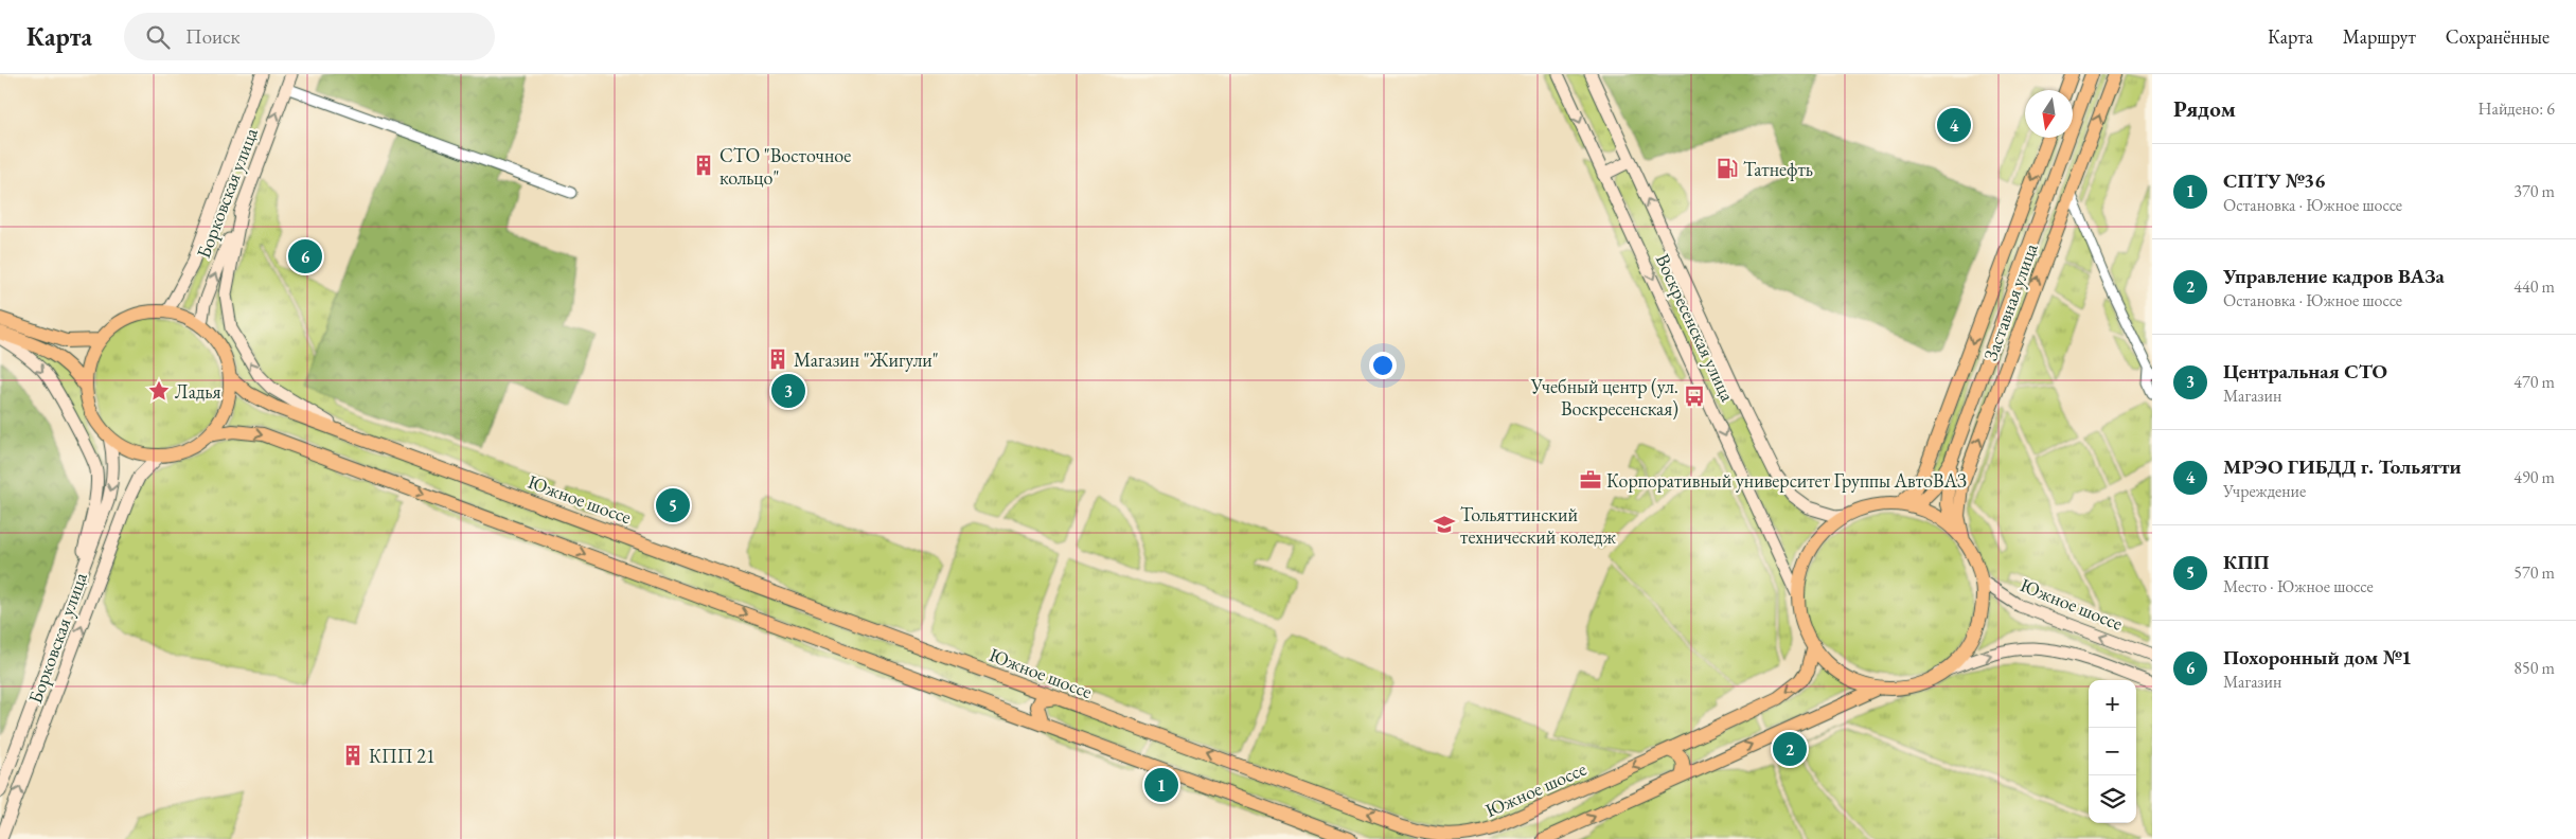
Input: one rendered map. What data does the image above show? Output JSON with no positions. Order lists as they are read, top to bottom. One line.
{"streets":{"main road":["Борковская улица","Заставная улица","Воскресенская улица","Южное шоссе"]},"crossings":[["Борковская улица","Южное шоссе"],["Заставная улица","Воскресенская улица"],["Заставная улица","Южное шоссе"],["Воскресенская улица","Южное шоссе"]],"places":{"building":["СТО \"Восточное кольцо\"","Магазин \"Жигули\"","КПП 21"],"fuel station":["Татнефть"],"place":["Ладья"],"bus stop":["Учебный центр (ул. Воскресенская)"],"office":["Корпоративный университет Группы АвтоВАЗ"],"school or university":["Тольяттинский технический коледж"]},"north":"bottom","page":{"header":"Карта","search":"Поиск","nav":["Карта","Маршрут","Сохранённые"],"heading":["Рядом","Найдено: 6"],"pins":["4","6","3","5","2","1"],"list":[{"mark":"1","name":"СПТУ №36","note":"Остановка · Южное шоссе","value":"370 m"},{"mark":"2","name":"Управление кадров ВАЗа","note":"Остановка · Южное шоссе","value":"440 m"},{"mark":"3","name":"Центральная СТО","note":"Магазин","value":"470 m"},{"mark":"4","name":"МРЭО ГИБДД г. Тольятти","note":"Учреждение","value":"490 m"},{"mark":"5","name":"КПП","note":"Место · Южное шоссе","value":"570 m"},{"mark":"6","name":"Похоронный дом №1","note":"Магазин","value":"850 m"}],"map_buttons":["+","−"]}}
